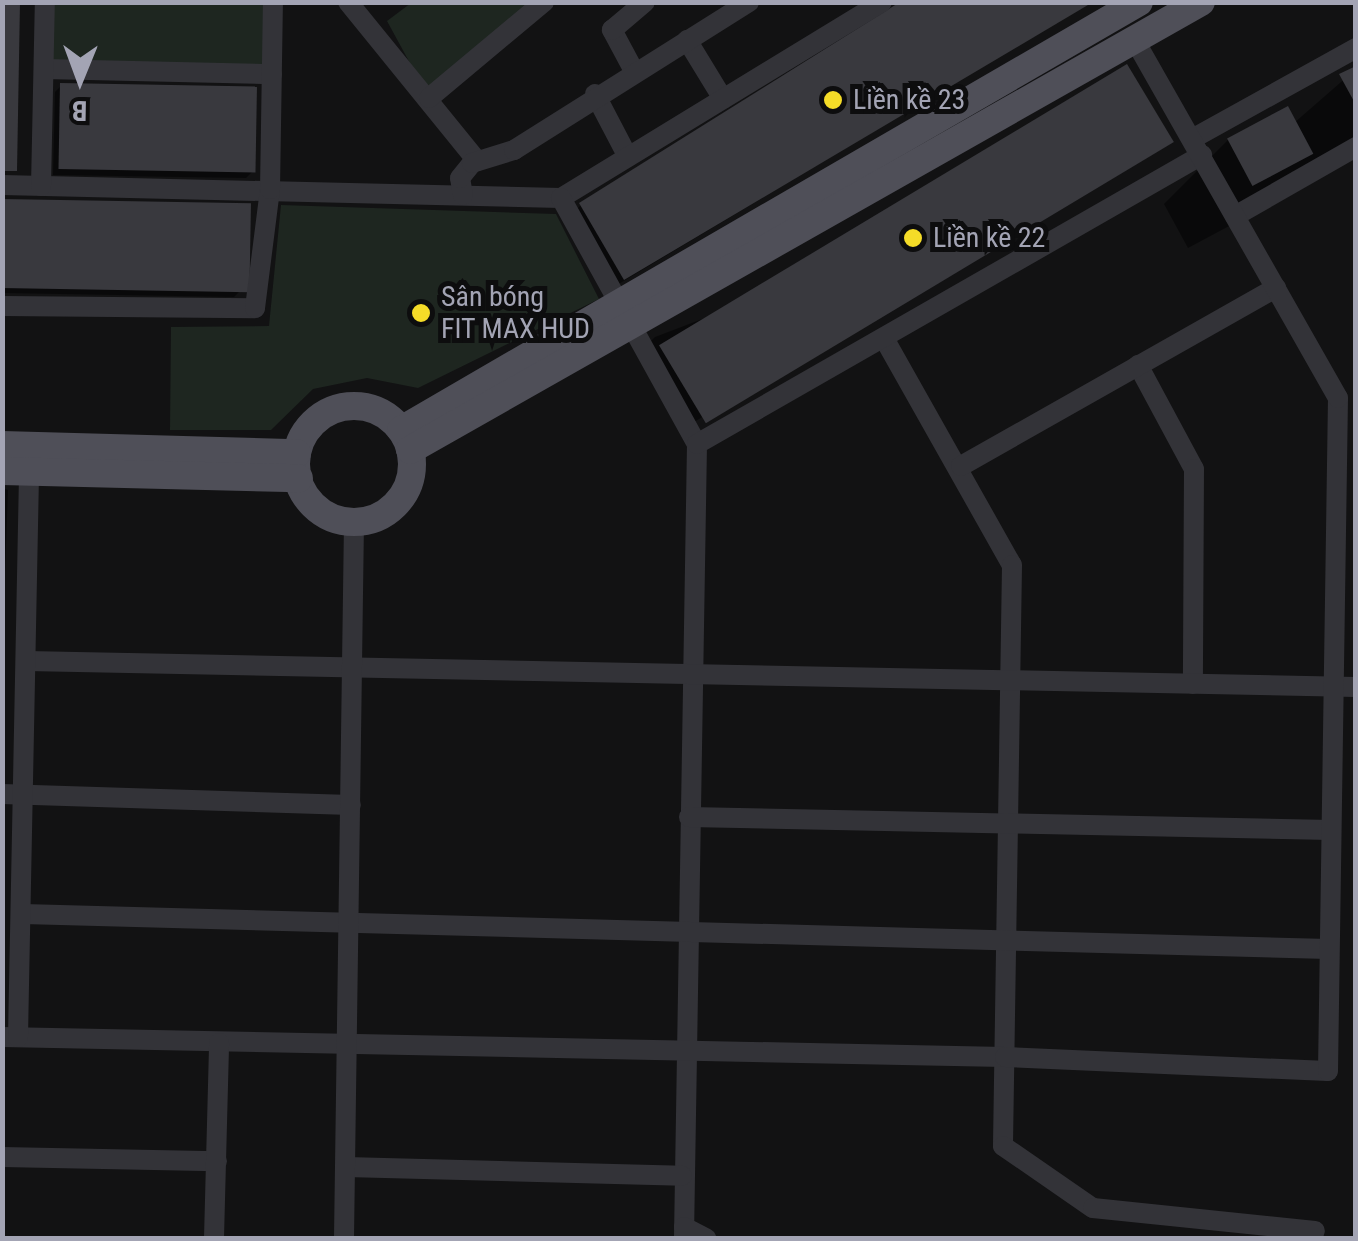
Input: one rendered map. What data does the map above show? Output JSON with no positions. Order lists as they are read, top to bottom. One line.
{"places":["Liền kề 23","Liền kề 22","Sân bóng FIT MAX HUD"],"north":"bottom"}
